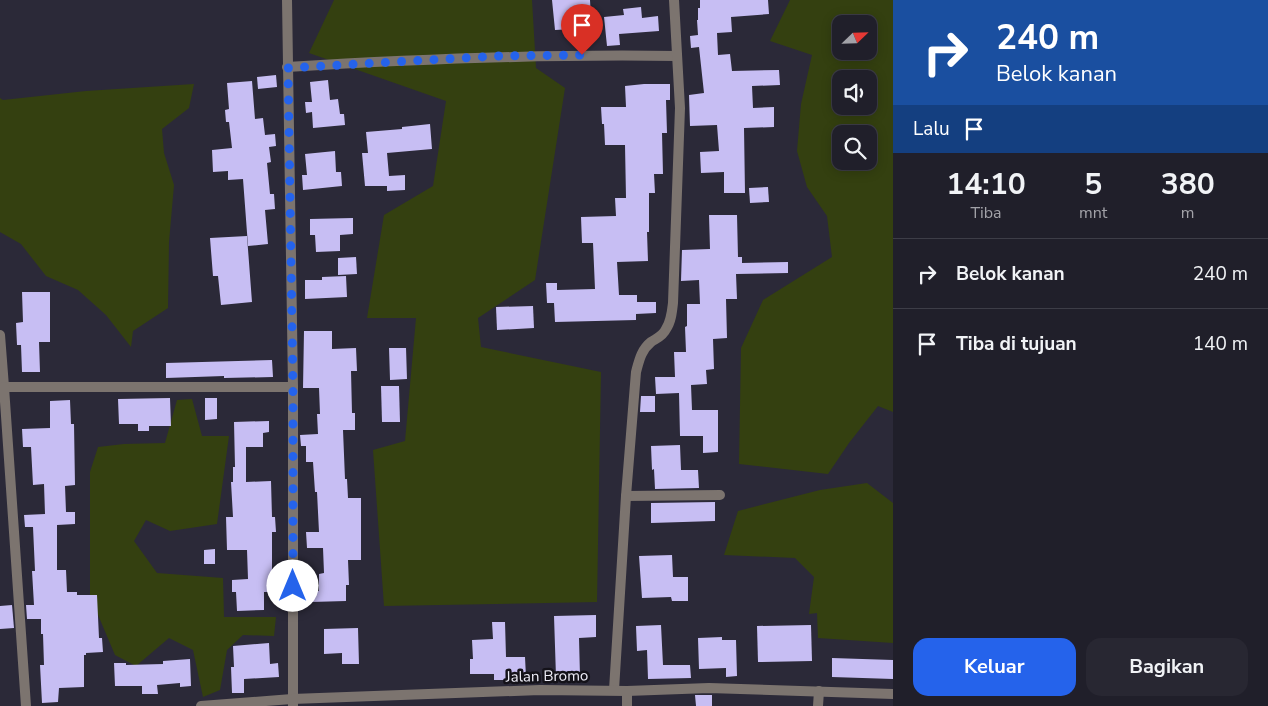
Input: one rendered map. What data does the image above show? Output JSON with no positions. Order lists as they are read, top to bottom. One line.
{"streets":{"street":["Jalan Bromo"]},"north":"top right","page":{"turn":["240 m","Belok kanan"],"then":"Lalu","eta":["14:10","Tiba","5","mnt","380","m"],"list":[{"name":"Belok kanan","value":"240 m"},{"name":"Tiba di tujuan","value":"140 m"}],"buttons":["Keluar","Bagikan"]}}
